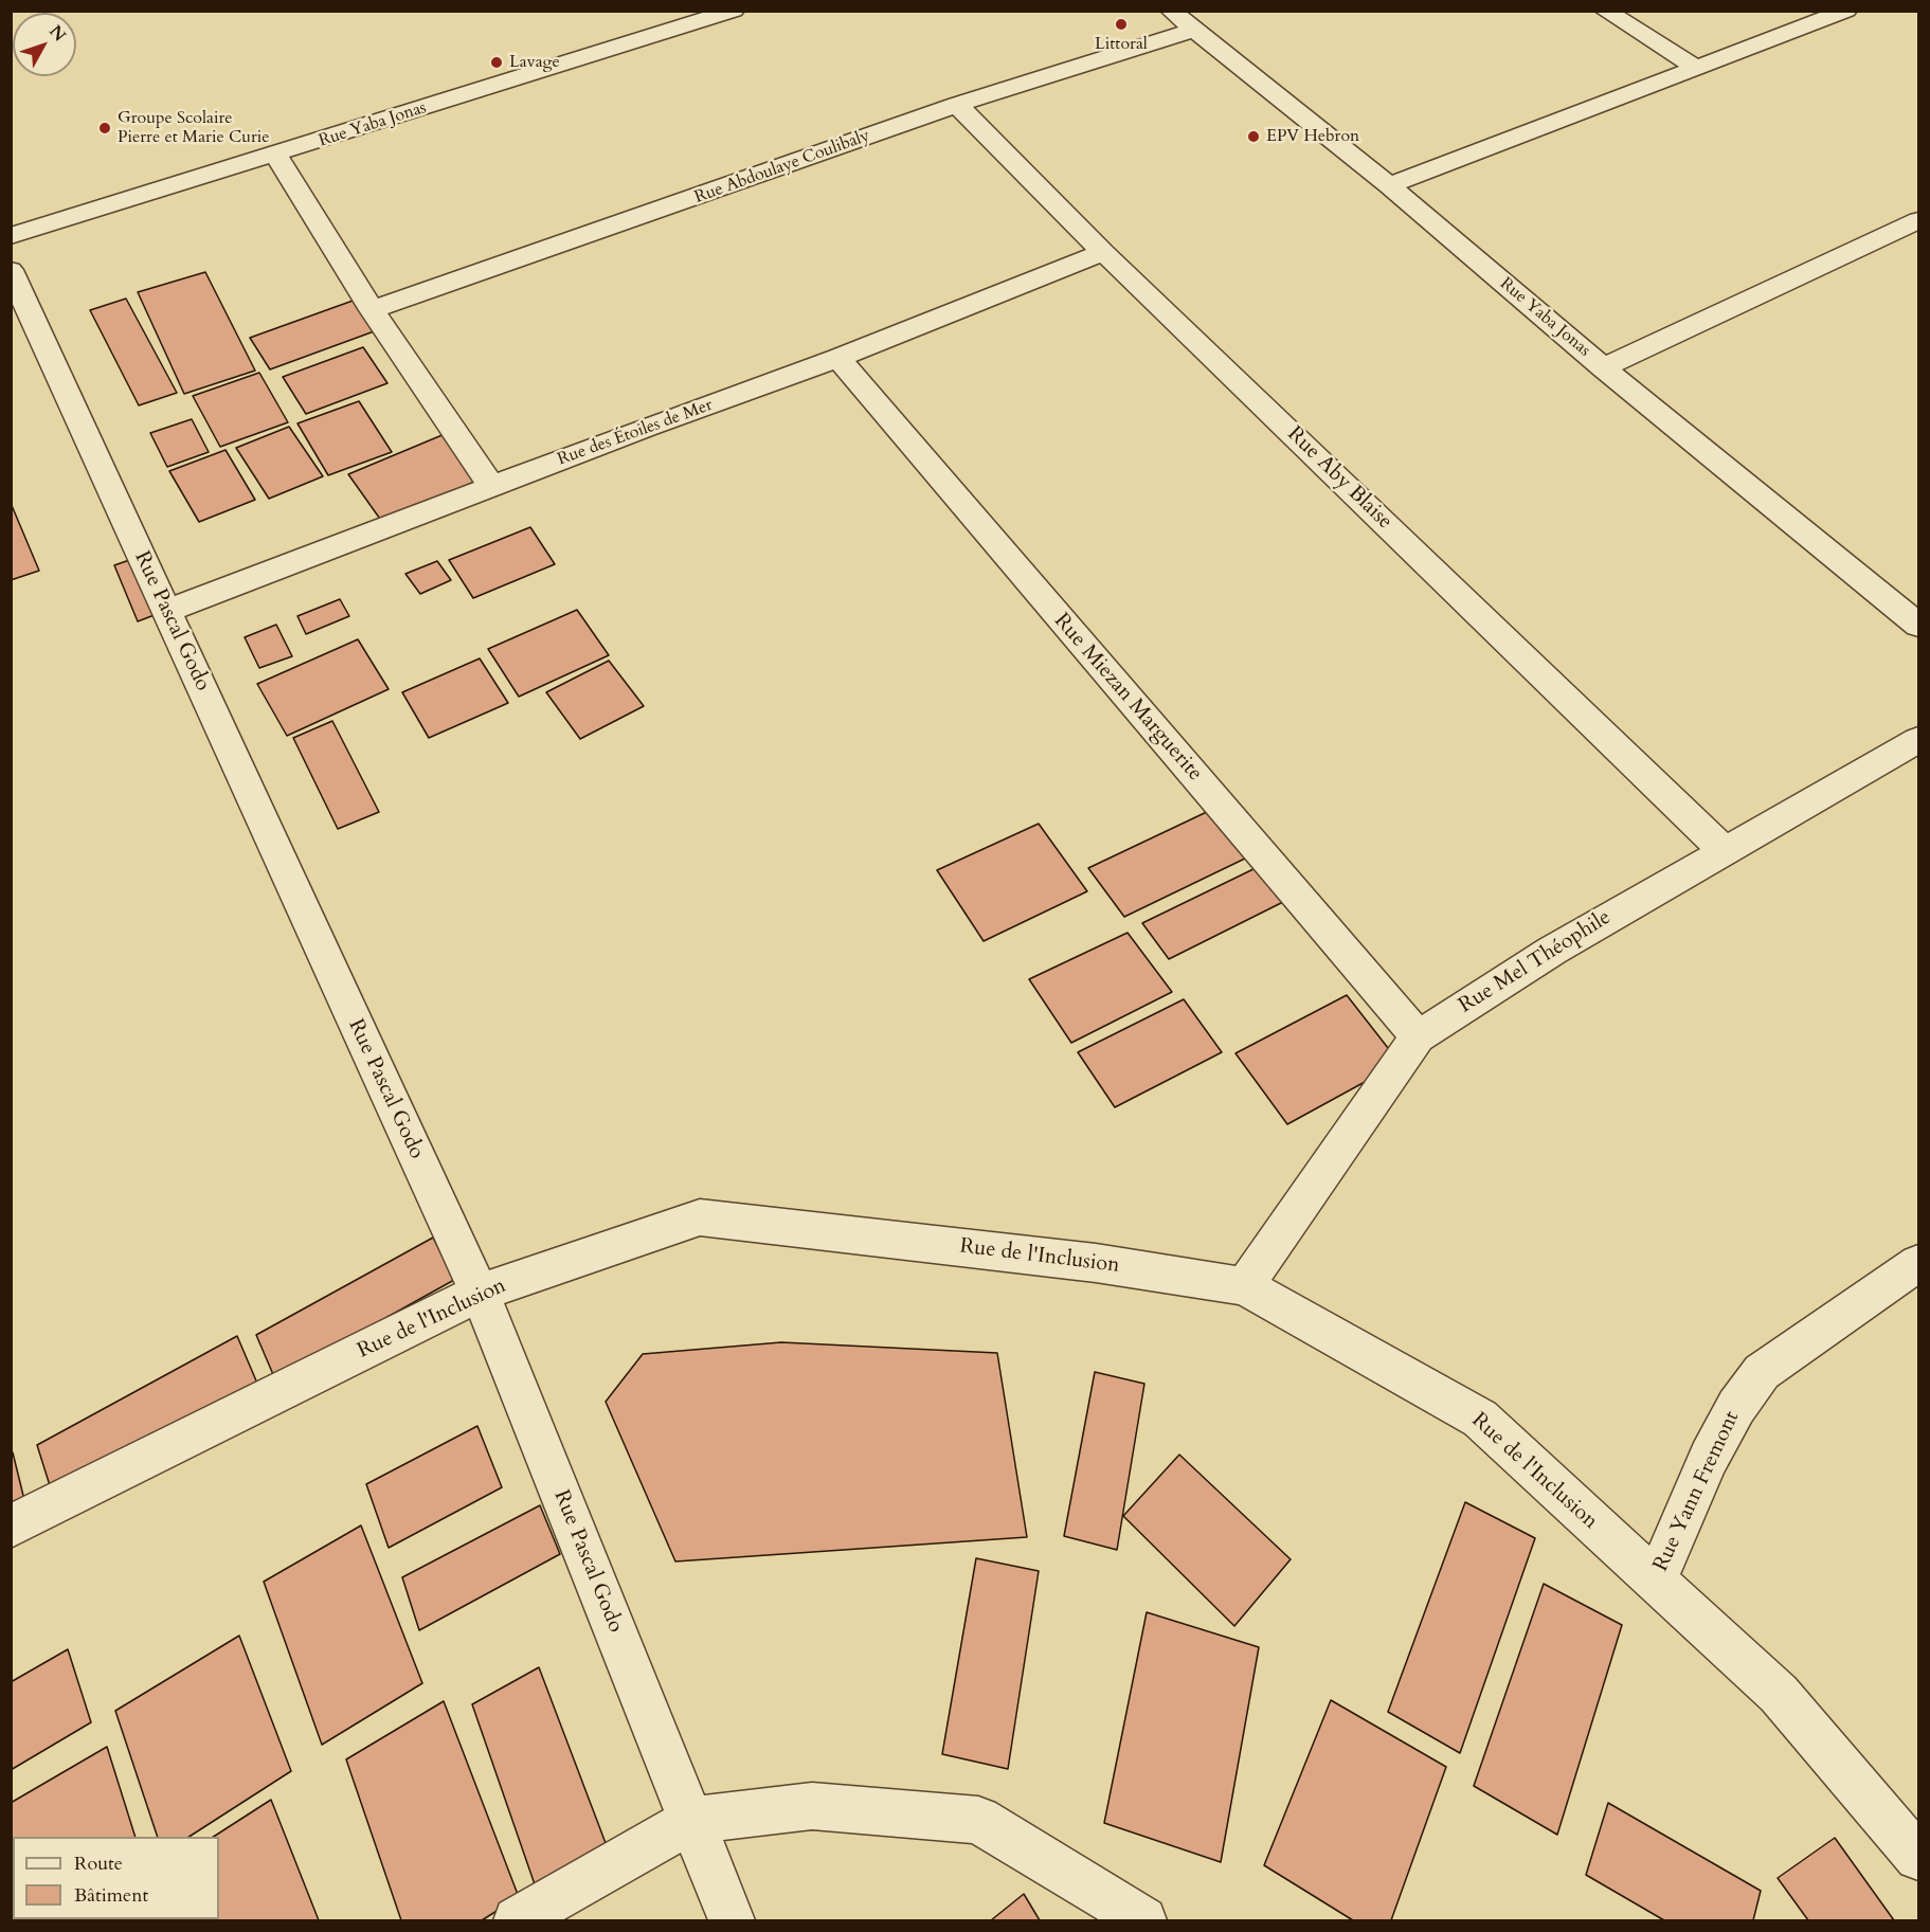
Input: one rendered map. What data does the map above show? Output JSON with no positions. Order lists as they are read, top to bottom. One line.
{"streets":{"street":["Rue Yaba Jonas","Rue Abdoulaye Coulibaly","Rue des Étoiles de Mer","Rue Aby Blaise","Rue Pascal Godo","Rue Miezan Marguerite","Rue Mel Théophile","Rue de l'Inclusion","Rue Yann Fremont"]},"crossings":[["Rue Yaba Jonas","Rue Abdoulaye Coulibaly"],["Rue Abdoulaye Coulibaly","Rue Aby Blaise"],["Rue des Étoiles de Mer","Rue Aby Blaise"],["Rue des Étoiles de Mer","Rue Pascal Godo"],["Rue des Étoiles de Mer","Rue Miezan Marguerite"],["Rue Aby Blaise","Rue Mel Théophile"],["Rue Pascal Godo","Rue de l'Inclusion"],["Rue Miezan Marguerite","Rue Mel Théophile"],["Rue Mel Théophile","Rue de l'Inclusion"],["Rue de l'Inclusion","Rue Yann Fremont"]],"places":["Littoral","Lavage","Groupe Scolaire Pierre et Marie Curie","EPV Hebron"],"legend":["Route","Bâtiment"],"north":"top right"}
